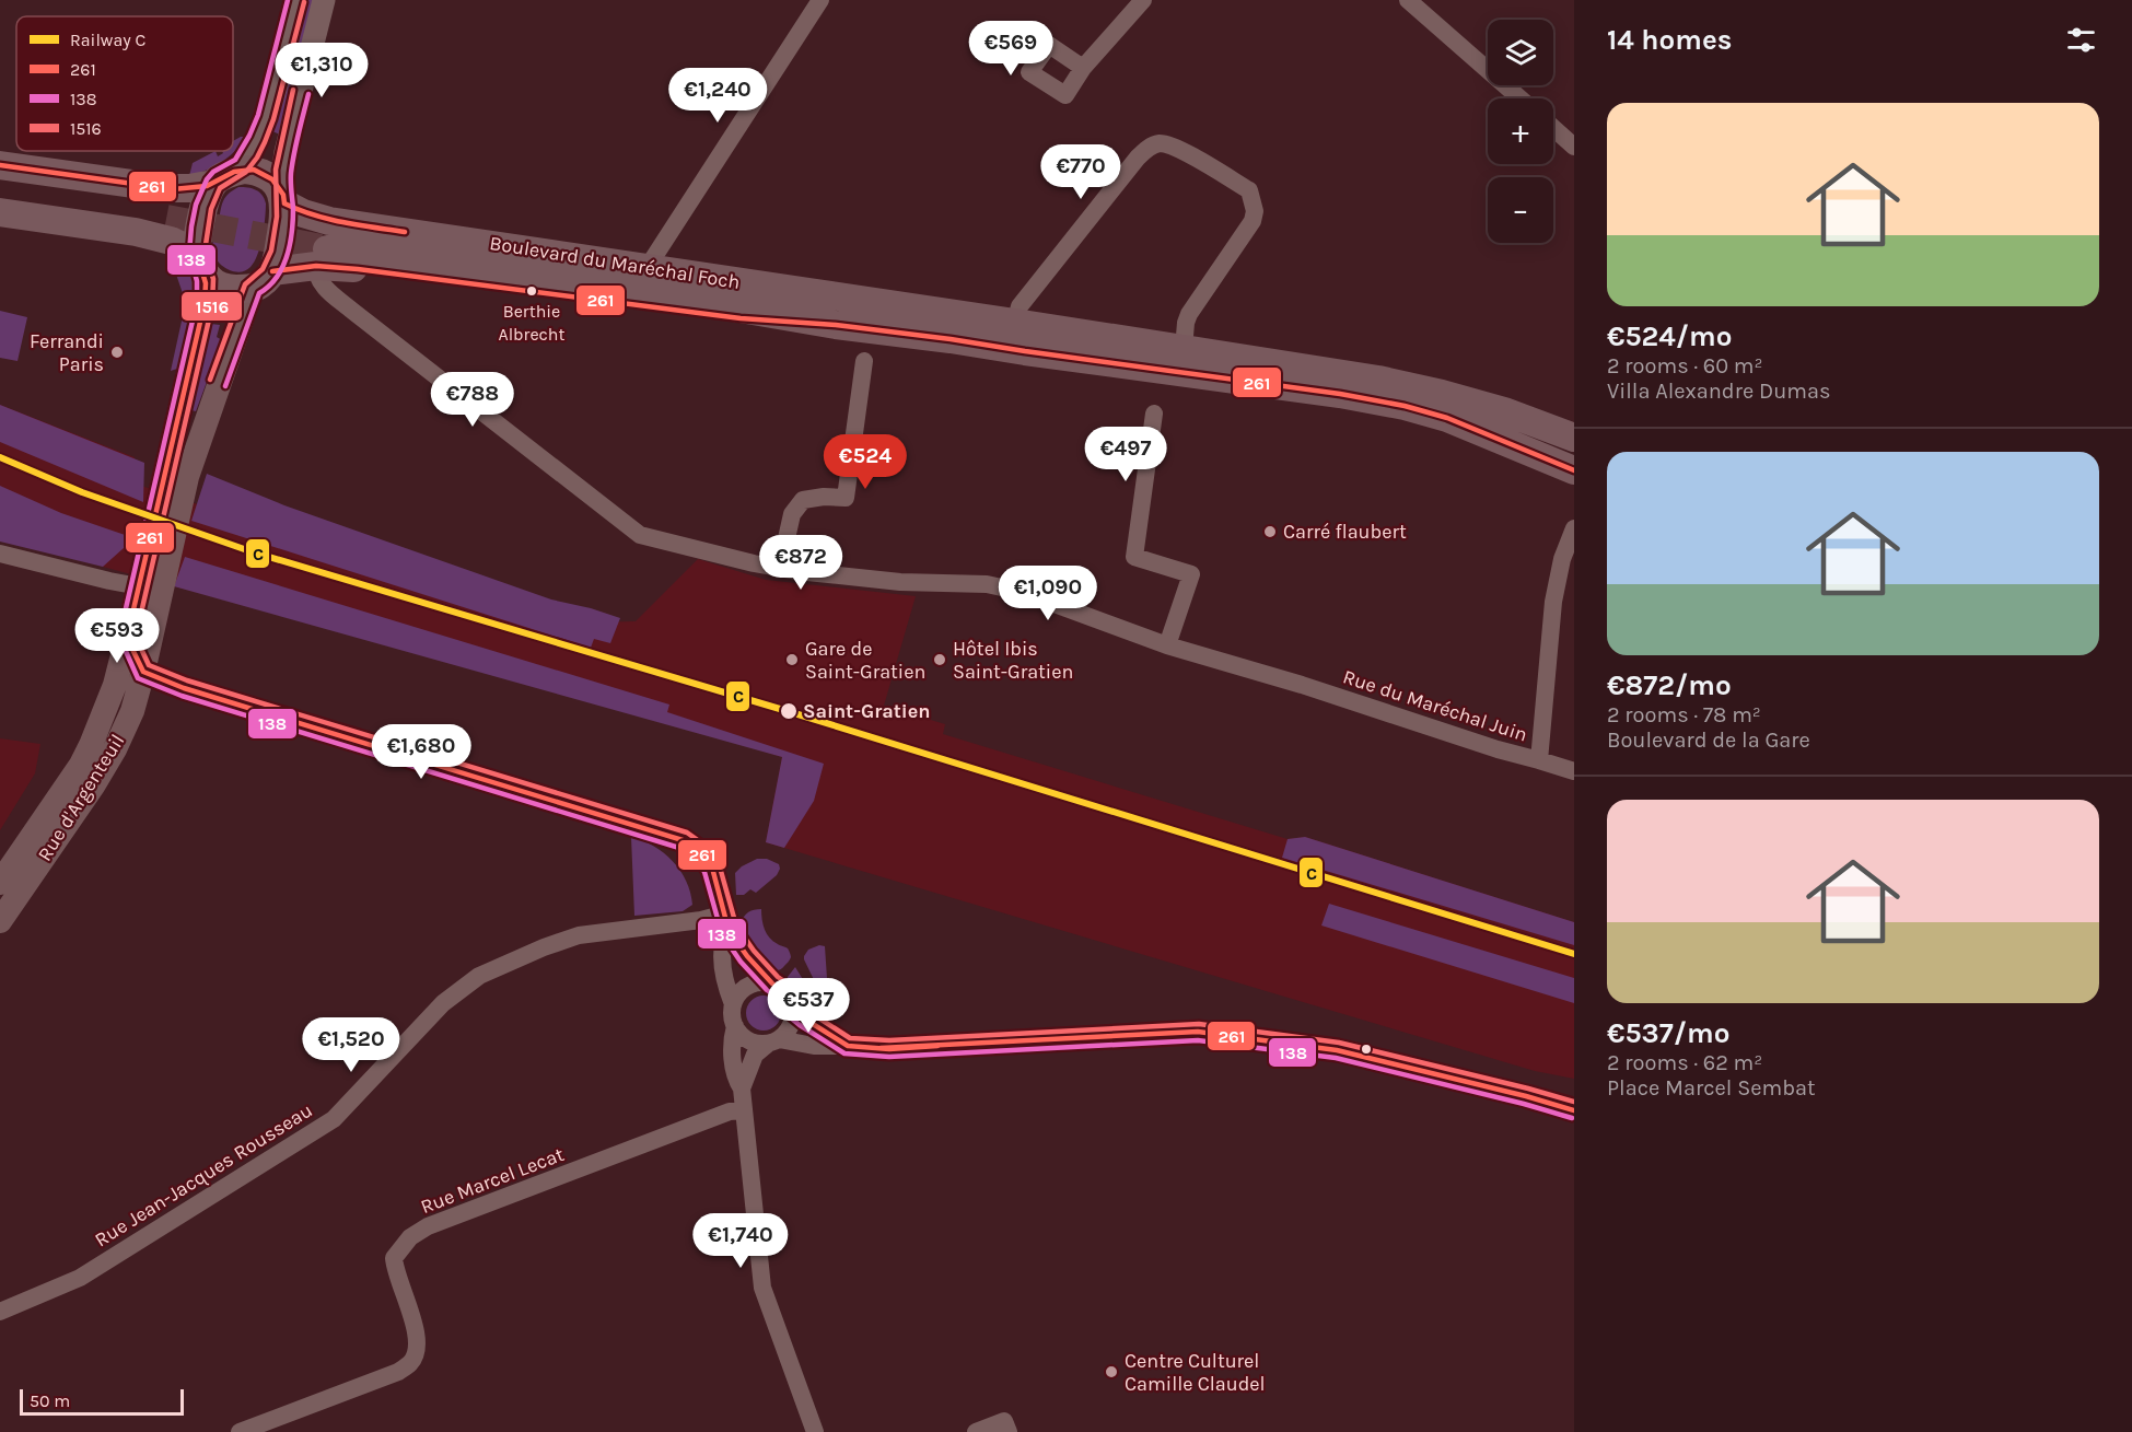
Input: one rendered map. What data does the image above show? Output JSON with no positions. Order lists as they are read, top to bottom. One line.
{"streets":{"main road":["Boulevard du Maréchal Foch","Rue d'Argenteuil"],"street":["Rue du Maréchal Juin","Rue Jean-Jacques Rousseau","Rue Marcel Lecat"]},"crossings":[["Boulevard du Maréchal Foch","Rue du Maréchal Juin"],["Boulevard du Maréchal Foch","Rue d'Argenteuil"]],"places":["Berthie Albrecht","Ferrandi Paris","Carré flaubert","Gare de Saint-Gratien","Hôtel Ibis Saint-Gratien","Saint-Gratien","Centre Culturel Camille Claudel"],"lines":["transit line 138","transit line 1516","transit line 261","rail line C"],"legend":["Railway C","261","138","1516"],"scale_bar":"50 m","page":{"heading":"14 homes","map_buttons":["+","−"],"price":["€569","€1,310","€1,240","€770","€788","€497","€524","€872","€1,090","€593","€1,680","€537","€1,520","€1,740"],"list":[{"name":"€524/mo","note":"2 rooms · 60 m² · Villa Alexandre Dumas"},{"name":"€872/mo","note":"2 rooms · 78 m² · Boulevard de la Gare"},{"name":"€537/mo","note":"2 rooms · 62 m² · Place Marcel Sembat"}],"scale":"50 m"}}
